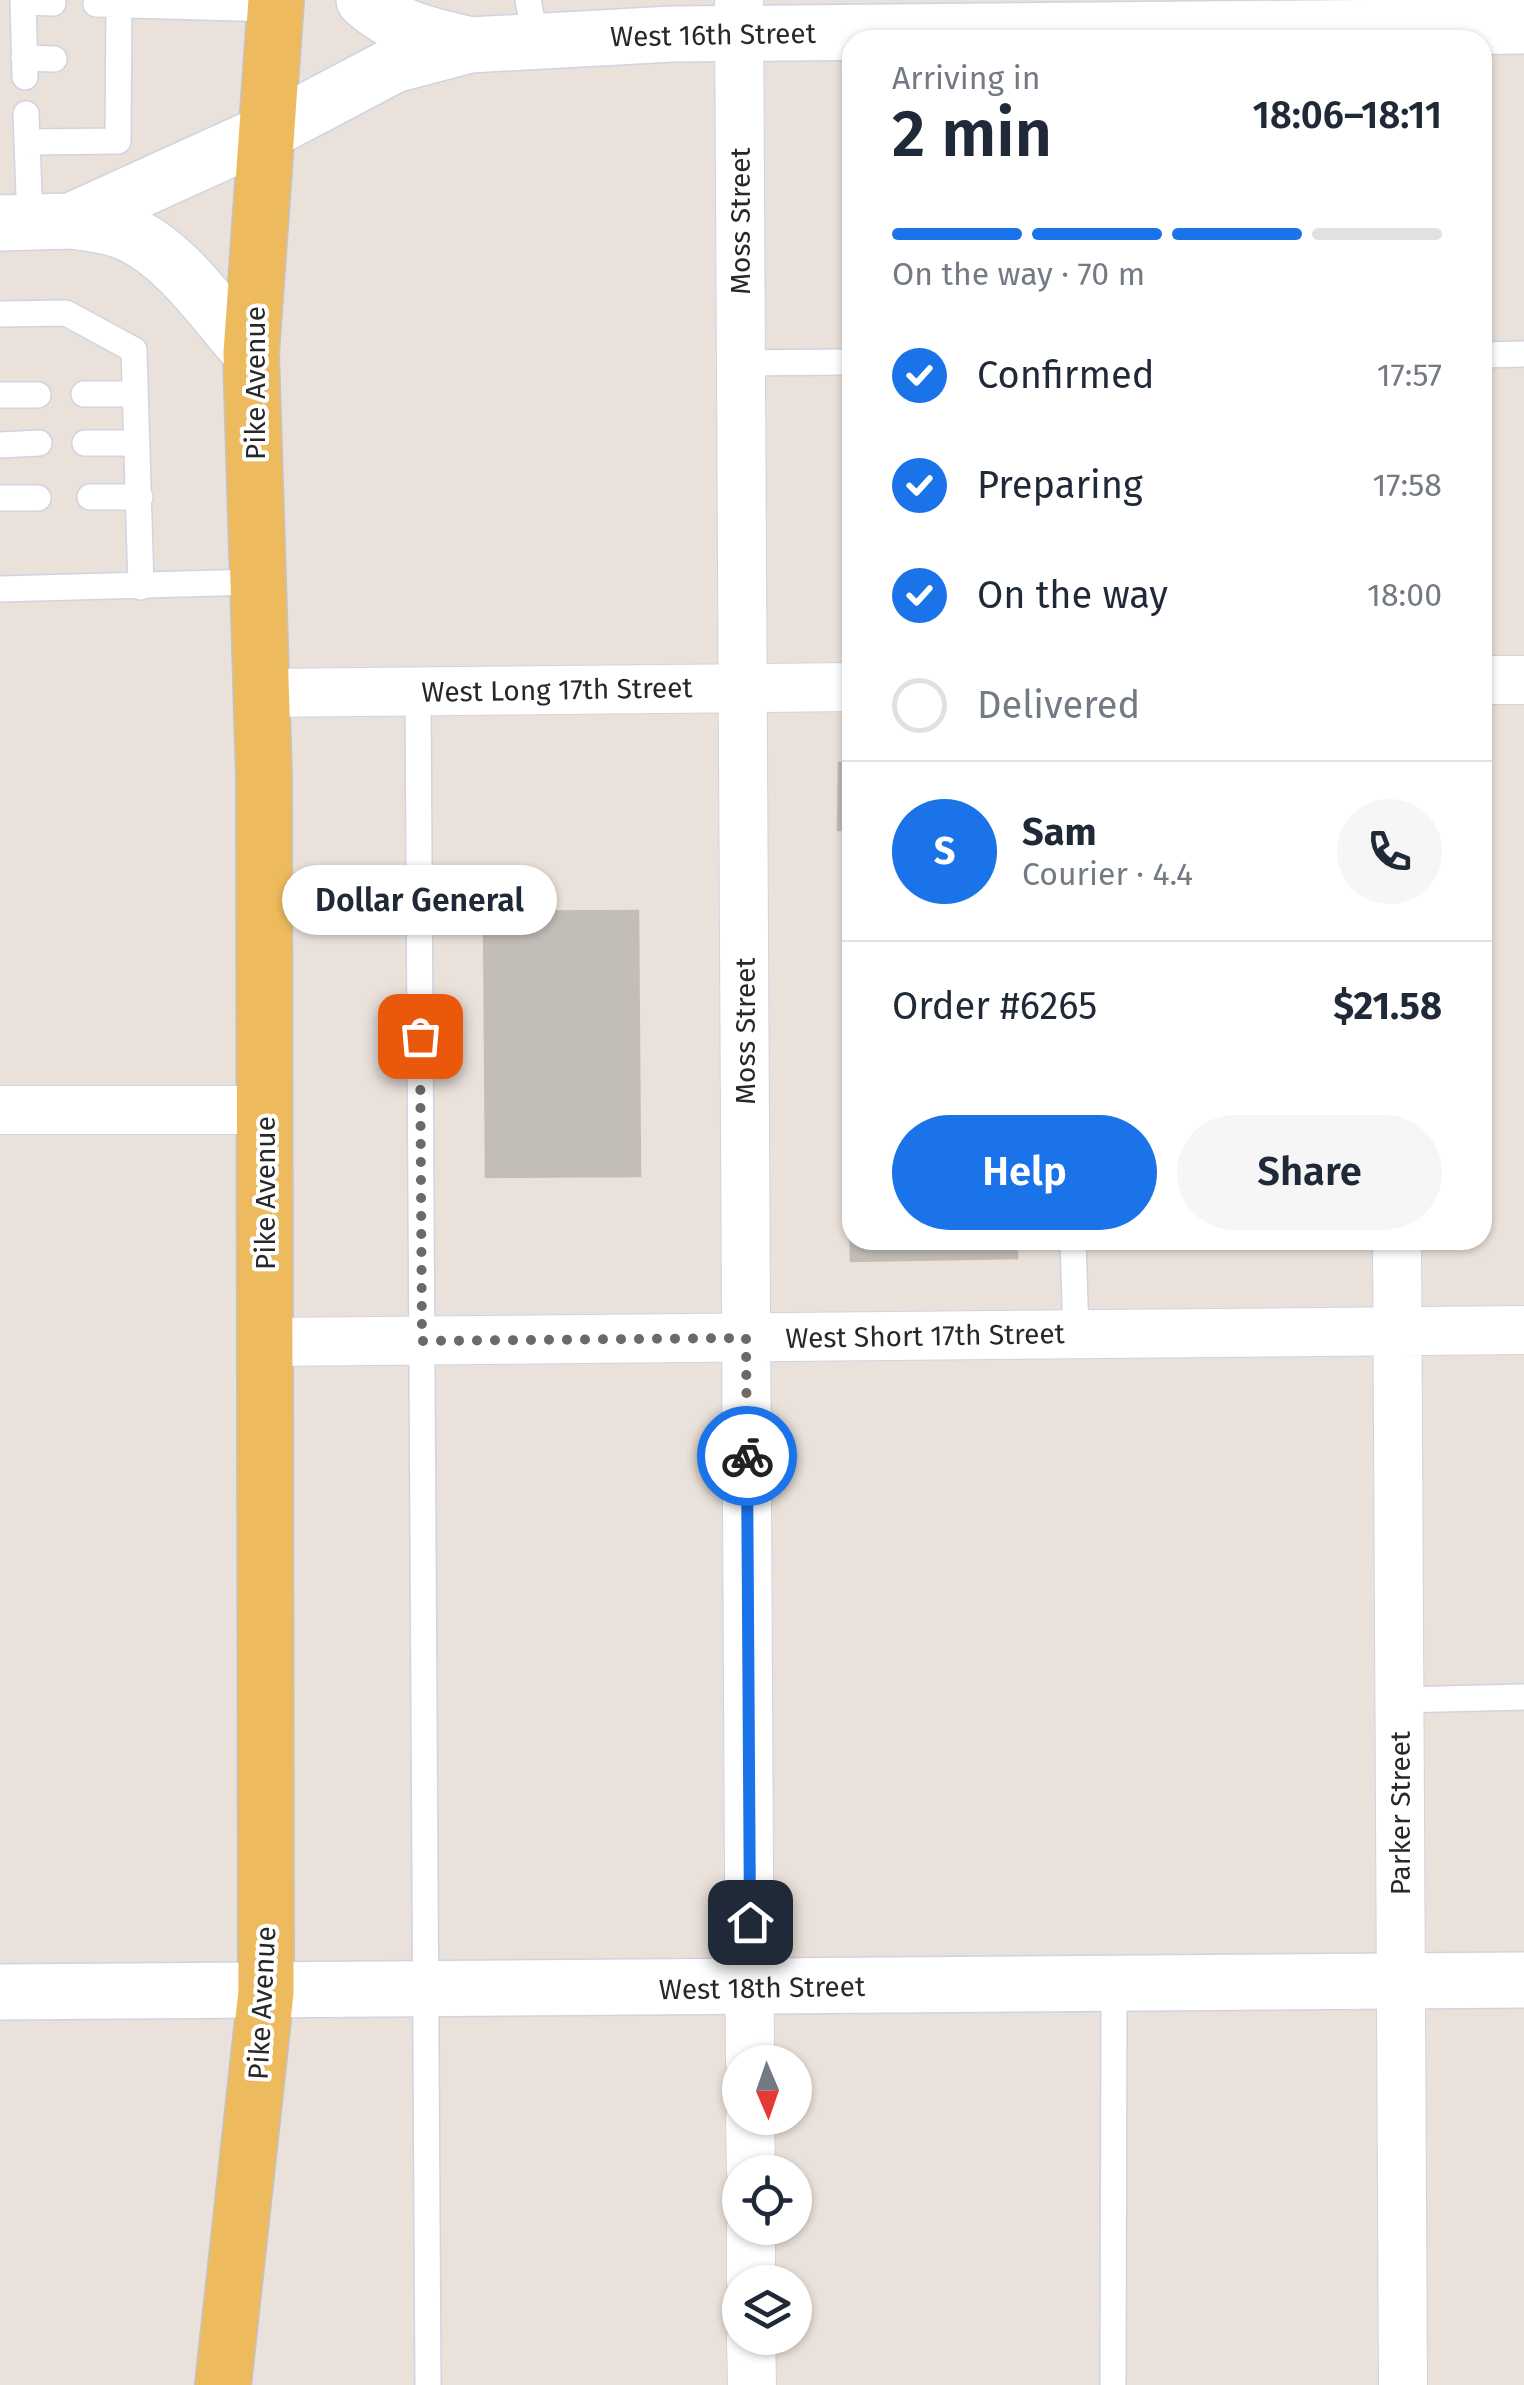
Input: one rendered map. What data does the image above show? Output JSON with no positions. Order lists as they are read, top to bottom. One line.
{"streets":{"main road":["Pike Avenue"],"street":["West 16th Street","Moss Street","West Long 17th Street","West Short 17th Street","Parker Street","West 18th Street"]},"crossings":[["West 16th Street","Moss Street"],["West 16th Street","Pike Avenue"],["Moss Street","West Long 17th Street"],["Moss Street","West Short 17th Street"],["Moss Street","West 18th Street"],["Pike Avenue","West Long 17th Street"],["Pike Avenue","West Short 17th Street"],["Pike Avenue","West 18th Street"],["West Short 17th Street","Parker Street"],["Parker Street","West 18th Street"]],"places":["Dollar General"],"north":"bottom","page":{"heading":["2 min","Arriving in","18:06–18:11"],"panel":["Sam","Courier · 4.4","Order #6265","$21.58"],"bar":"On the way · 70 m","list":[["Confirmed","17:57"],["Preparing","17:58"],["On the way","18:00"],"Delivered"],"round":"S","bubble":"Dollar General","buttons":["Help","Share"]}}
